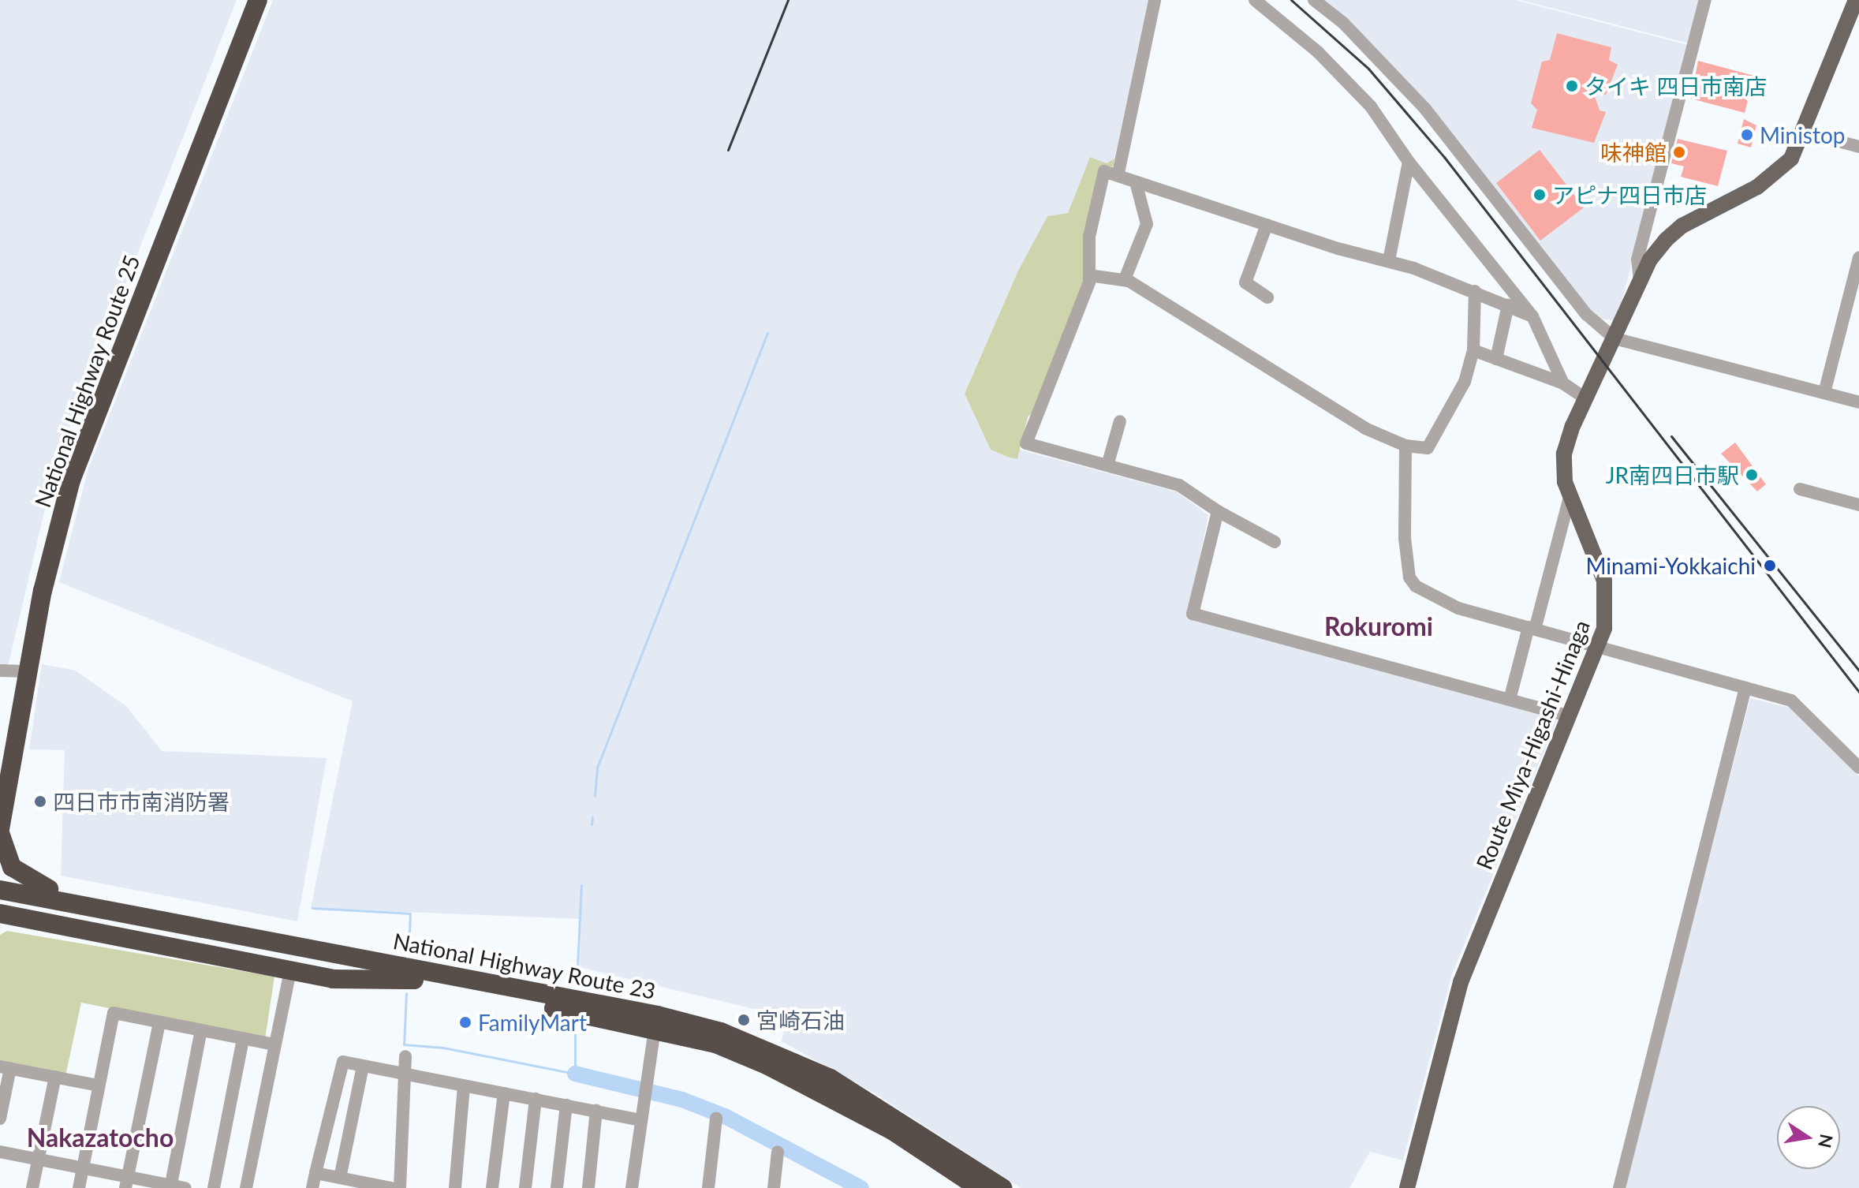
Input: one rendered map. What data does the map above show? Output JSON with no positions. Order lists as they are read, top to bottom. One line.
{"streets":{"highway":["National Highway Route 25","National Highway Route 23"],"main road":["Route Miya-Higashi-Hinaga"]},"districts":["Rokuromi","Nakazatocho"],"places":["タイキ 四日市南店","Ministop","味神館","アピナ四日市店","JR南四日市駅","Minami-Yokkaichi","四日市市南消防署","宮崎石油","FamilyMart"],"north":"right"}
